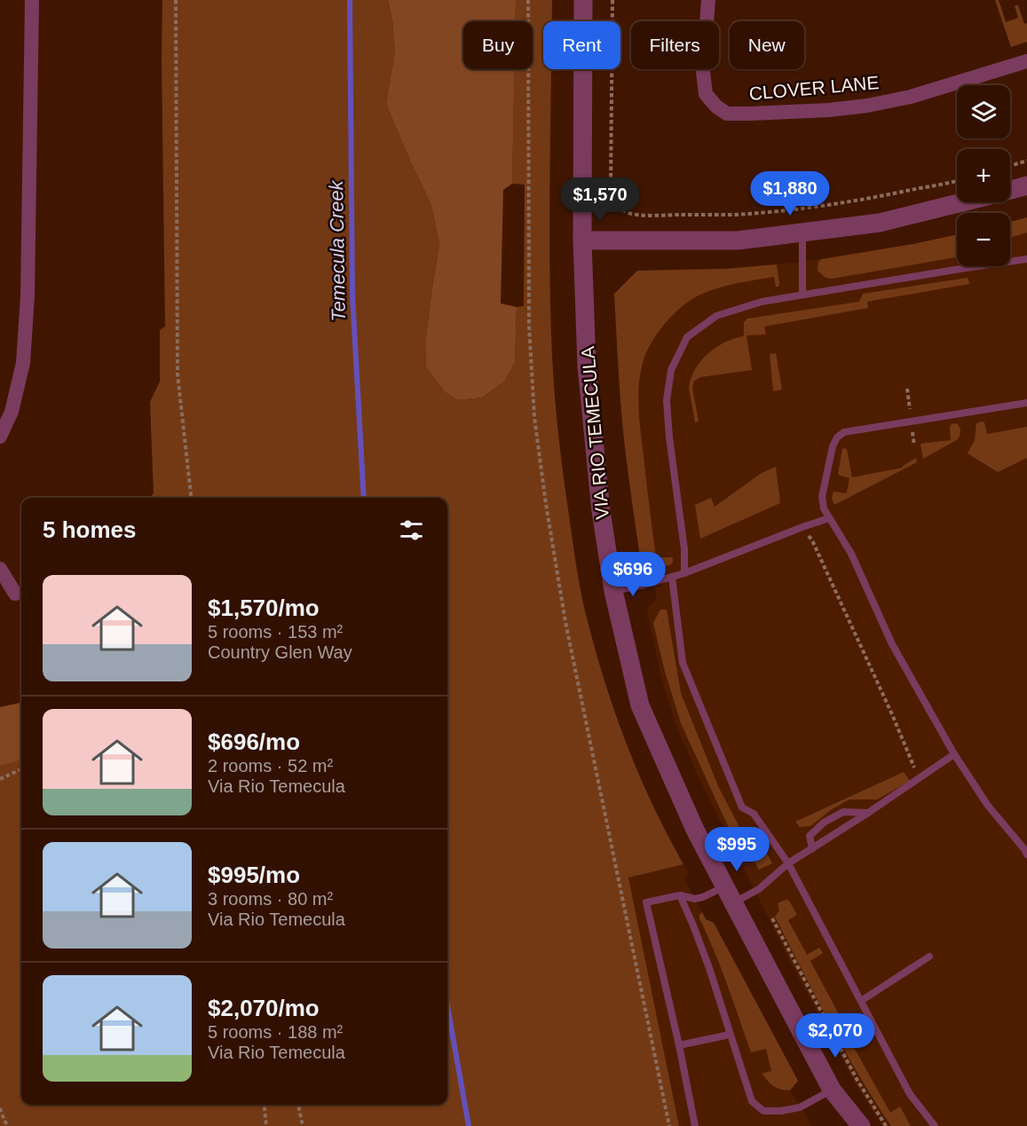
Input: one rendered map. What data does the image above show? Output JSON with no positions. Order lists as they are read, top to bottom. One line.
{"streets":{"street":["CLOVER LANE","VIA RIO TEMECULA"]},"water":["Temecula Creek"],"page":{"chip":["Buy","Rent","Filters","New"],"map_buttons":["+","−"],"price":["$1,880","$1,570","$696","$995","$2,070"],"heading":"5 homes","list":[{"name":"$1,570/mo","note":"5 rooms · 153 m² · Country Glen Way"},{"name":"$696/mo","note":"2 rooms · 52 m² · Via Rio Temecula"},{"name":"$995/mo","note":"3 rooms · 80 m² · Via Rio Temecula"},{"name":"$2,070/mo","note":"5 rooms · 188 m² · Via Rio Temecula"}]}}
